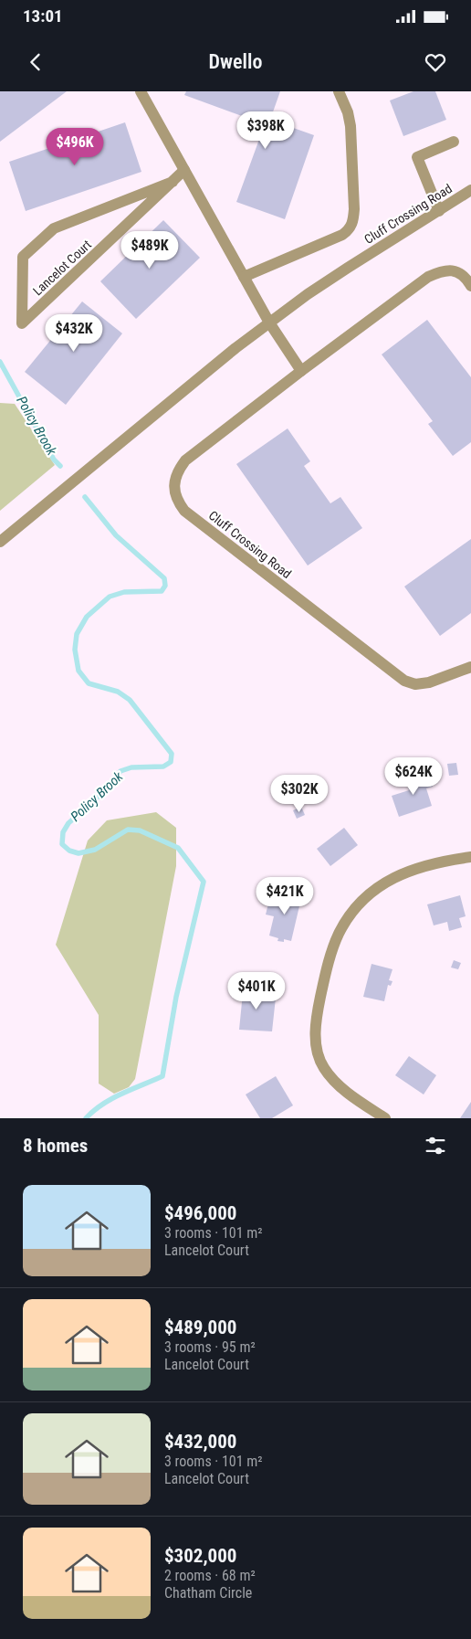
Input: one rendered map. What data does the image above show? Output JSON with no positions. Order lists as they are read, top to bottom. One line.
{"streets":{"street":["Cluff Crossing Road","Lancelot Court"]},"water":["Policy Brook"],"page":{"status":"13:01","header":"Dwello","price":["$398K","$496K","$489K","$432K","$624K","$302K","$421K","$401K"],"heading":"8 homes","list":[{"name":"$496,000","note":"3 rooms · 101 m² · Lancelot Court"},{"name":"$489,000","note":"3 rooms · 95 m² · Lancelot Court"},{"name":"$432,000","note":"3 rooms · 101 m² · Lancelot Court"},{"name":"$302,000","note":"2 rooms · 68 m² · Chatham Circle"}]}}
